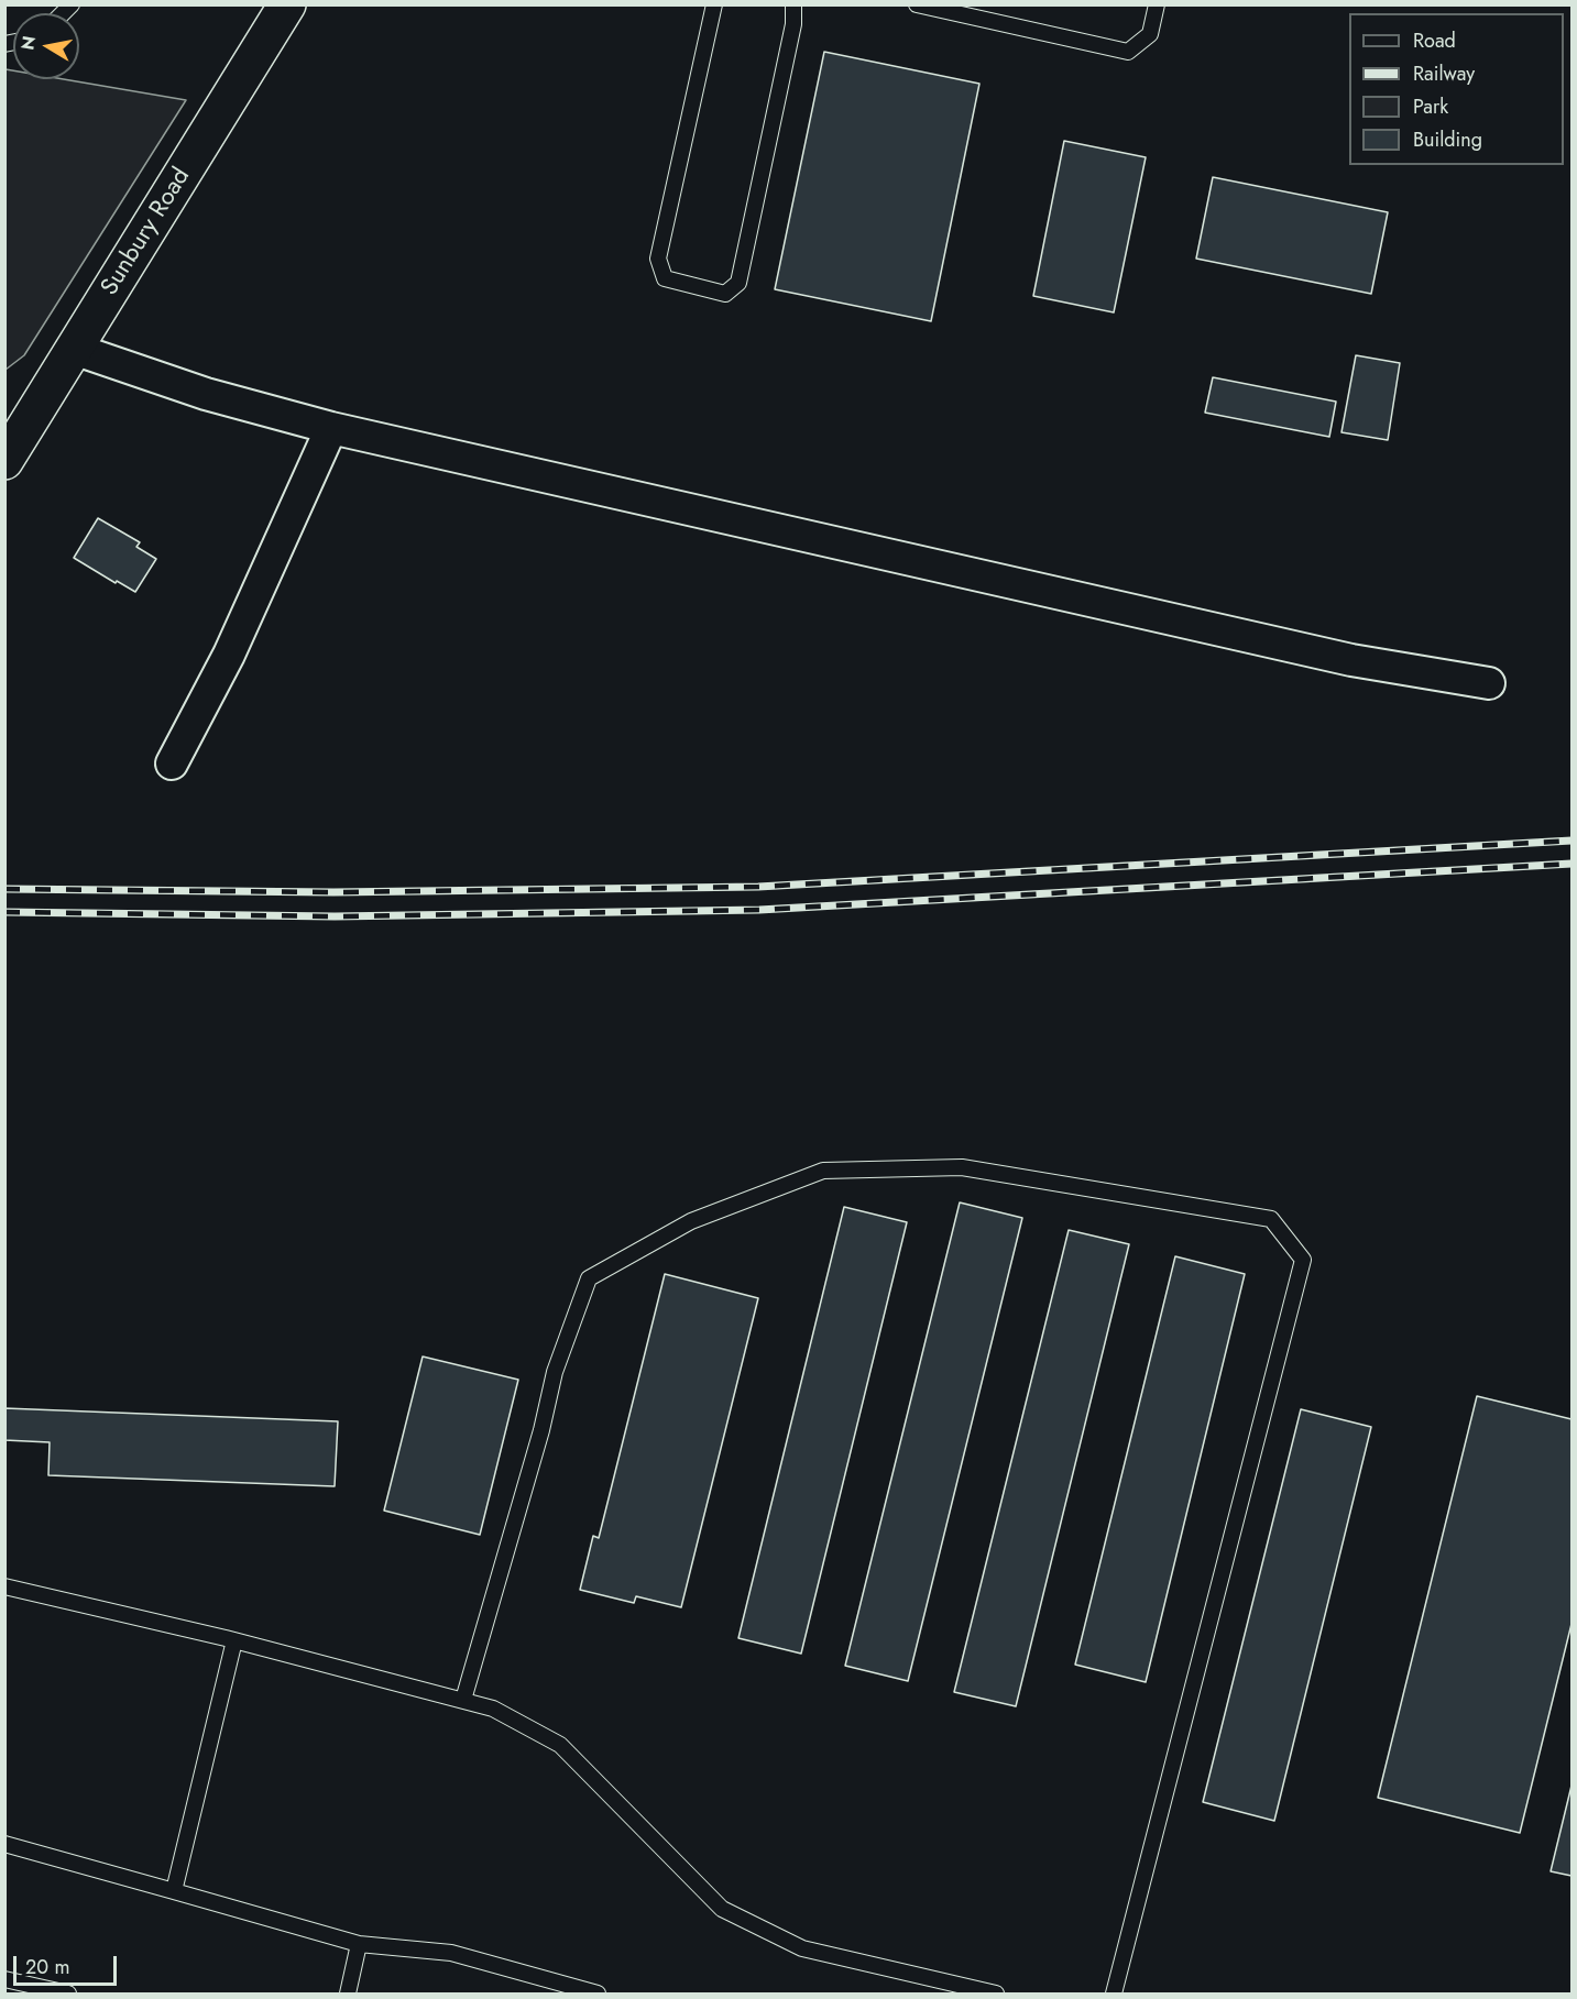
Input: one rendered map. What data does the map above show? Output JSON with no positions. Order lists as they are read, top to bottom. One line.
{"streets":{"highway":["Sunbury Road"]},"legend":["Road","Railway","Park","Building"],"scale_bar":"20 m","north":"left"}
